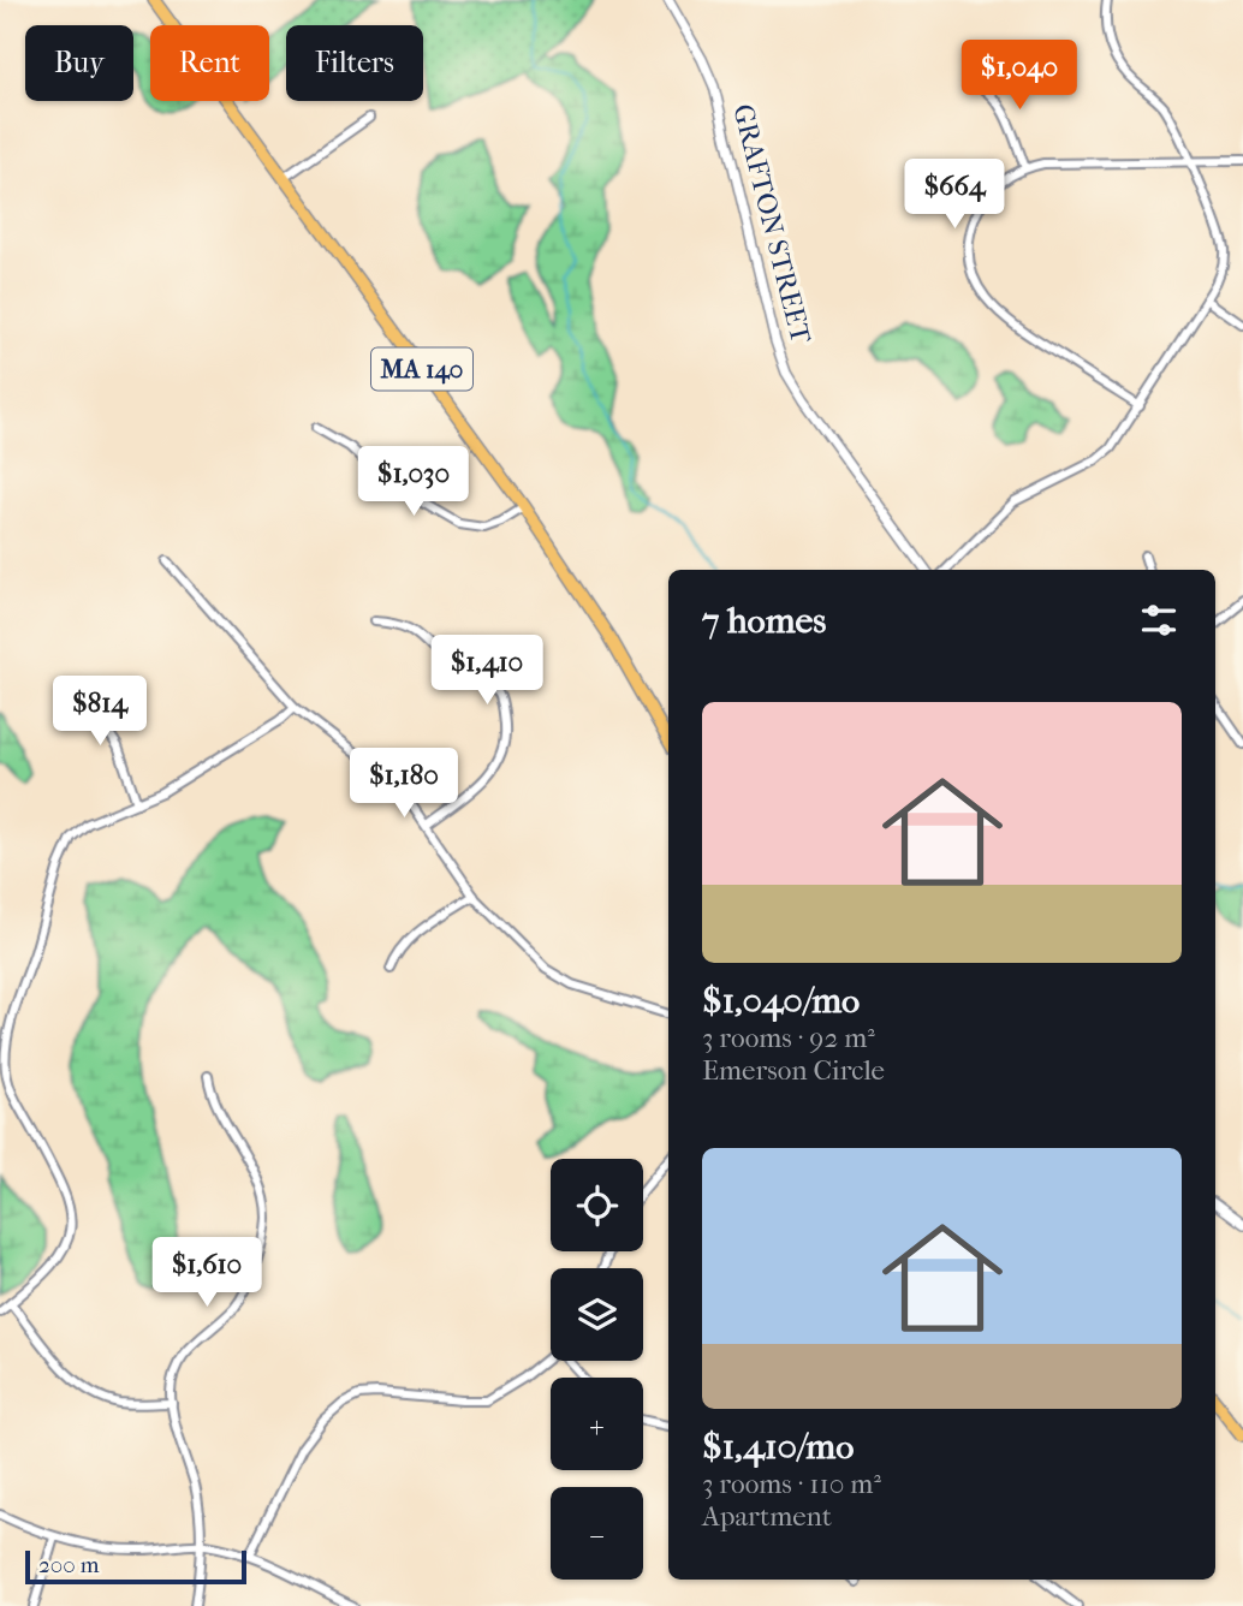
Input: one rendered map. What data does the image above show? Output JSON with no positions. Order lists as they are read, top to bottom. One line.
{"streets":{"main road":["MA 140"],"street":["GRAFTON STREET"]},"scale_bar":"200 m","page":{"chip":["Buy","Rent","Filters"],"price":["$1,040","$664","$1,030","$1,410","$814","$1,180","$1,610"],"heading":"7 homes","list":[{"name":"$1,040/mo","note":"3 rooms · 92 m² · Emerson Circle"},{"name":"$1,410/mo","note":"3 rooms · 110 m² · Apartment"}],"map_buttons":["+","−"],"scale":"200 m"}}
